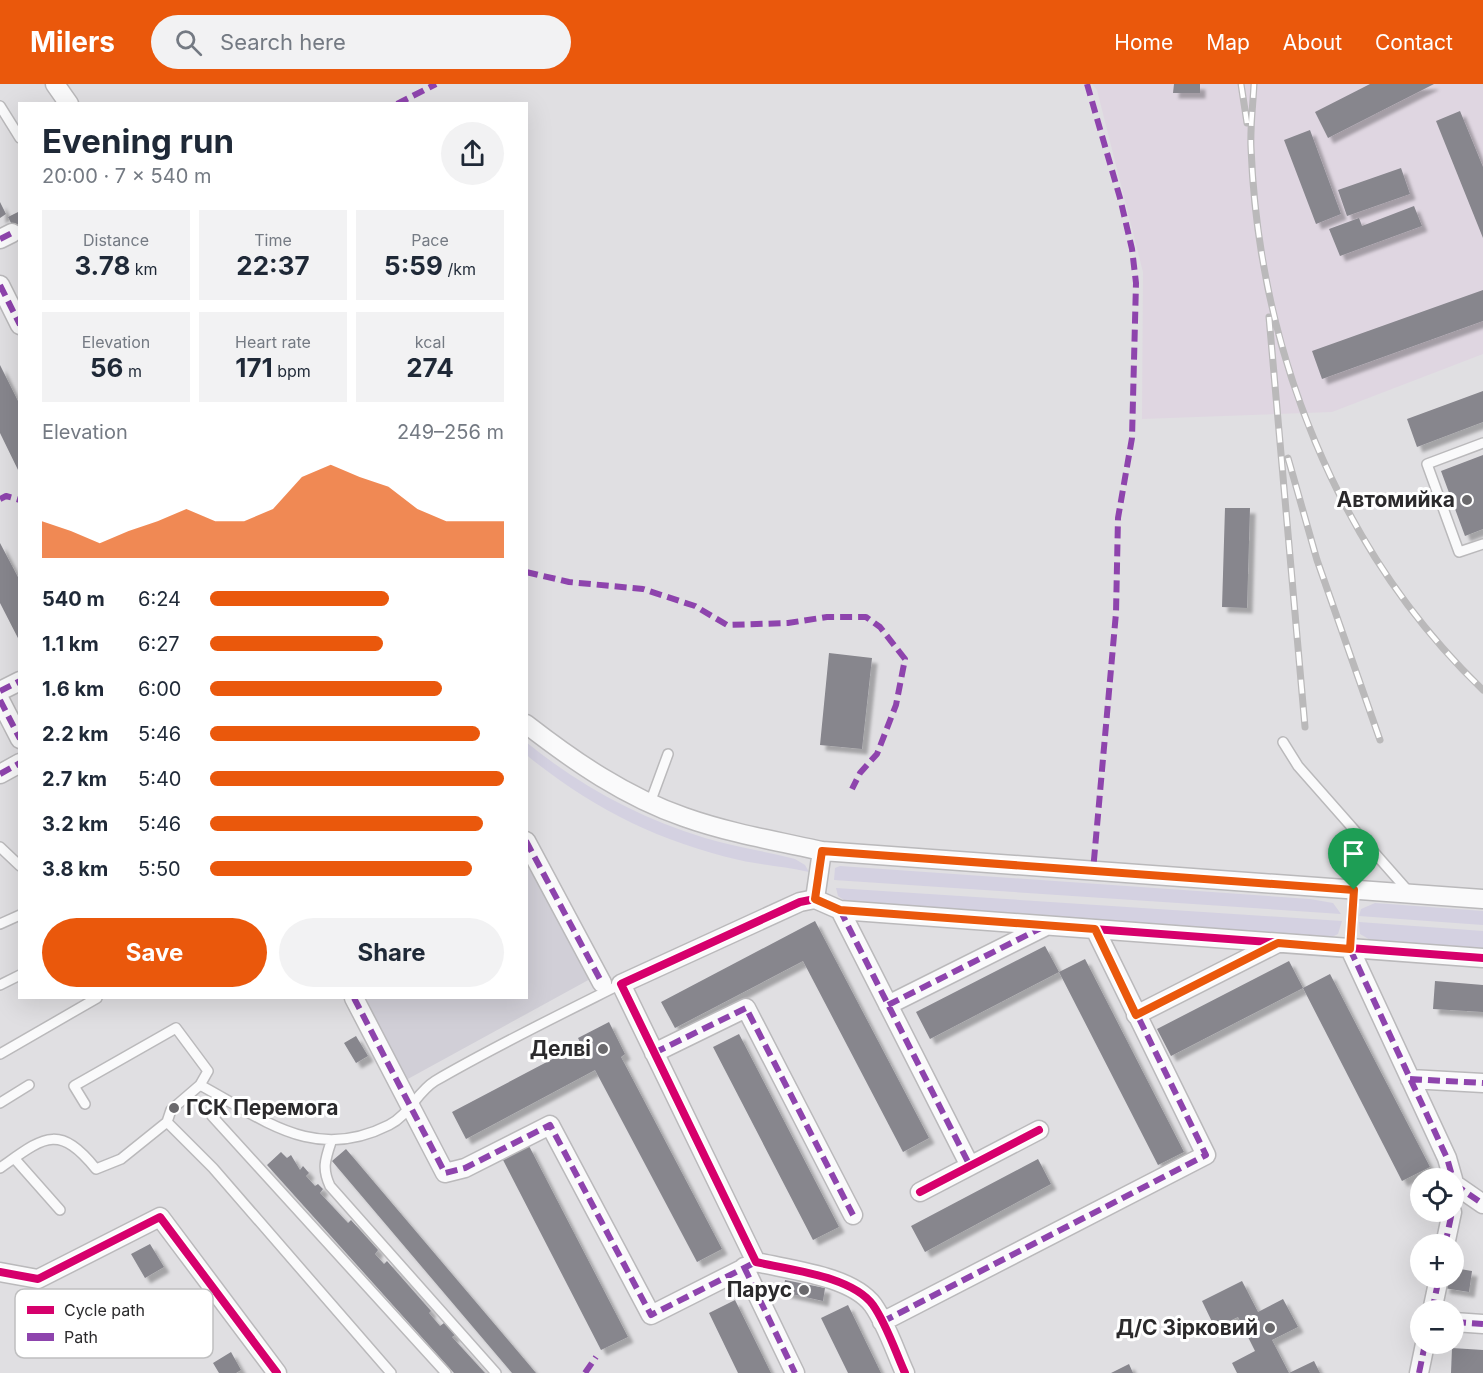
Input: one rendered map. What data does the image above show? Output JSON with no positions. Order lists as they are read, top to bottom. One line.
{"places":["Автомийка","Делві","ГСК Перемога","Парус","Д/С Зірковий"],"legend":["Cycle path","Path"],"page":{"header":"Milers","search":"Search here","nav":["Home","Map","About","Contact"],"heading":["Evening run","20:00 · 7 × 540 m"],"stats":[["Distance","3.78 km"],["Time","22:37"],["Pace","5:59 /km"],["Elevation","56 m"],["Heart rate","171 bpm"],["kcal","274"]],"chart":["Elevation","249–256 m"],"list":[{"name":"540 m","note":"6:24"},{"name":"1.1 km","note":"6:27"},{"name":"1.6 km","note":"6:00"},{"name":"2.2 km","note":"5:46"},{"name":"2.7 km","note":"5:40"},{"name":"3.2 km","note":"5:46"},{"name":"3.8 km","note":"5:50"}],"buttons":["Save","Share"],"map_buttons":["+","−"]}}
